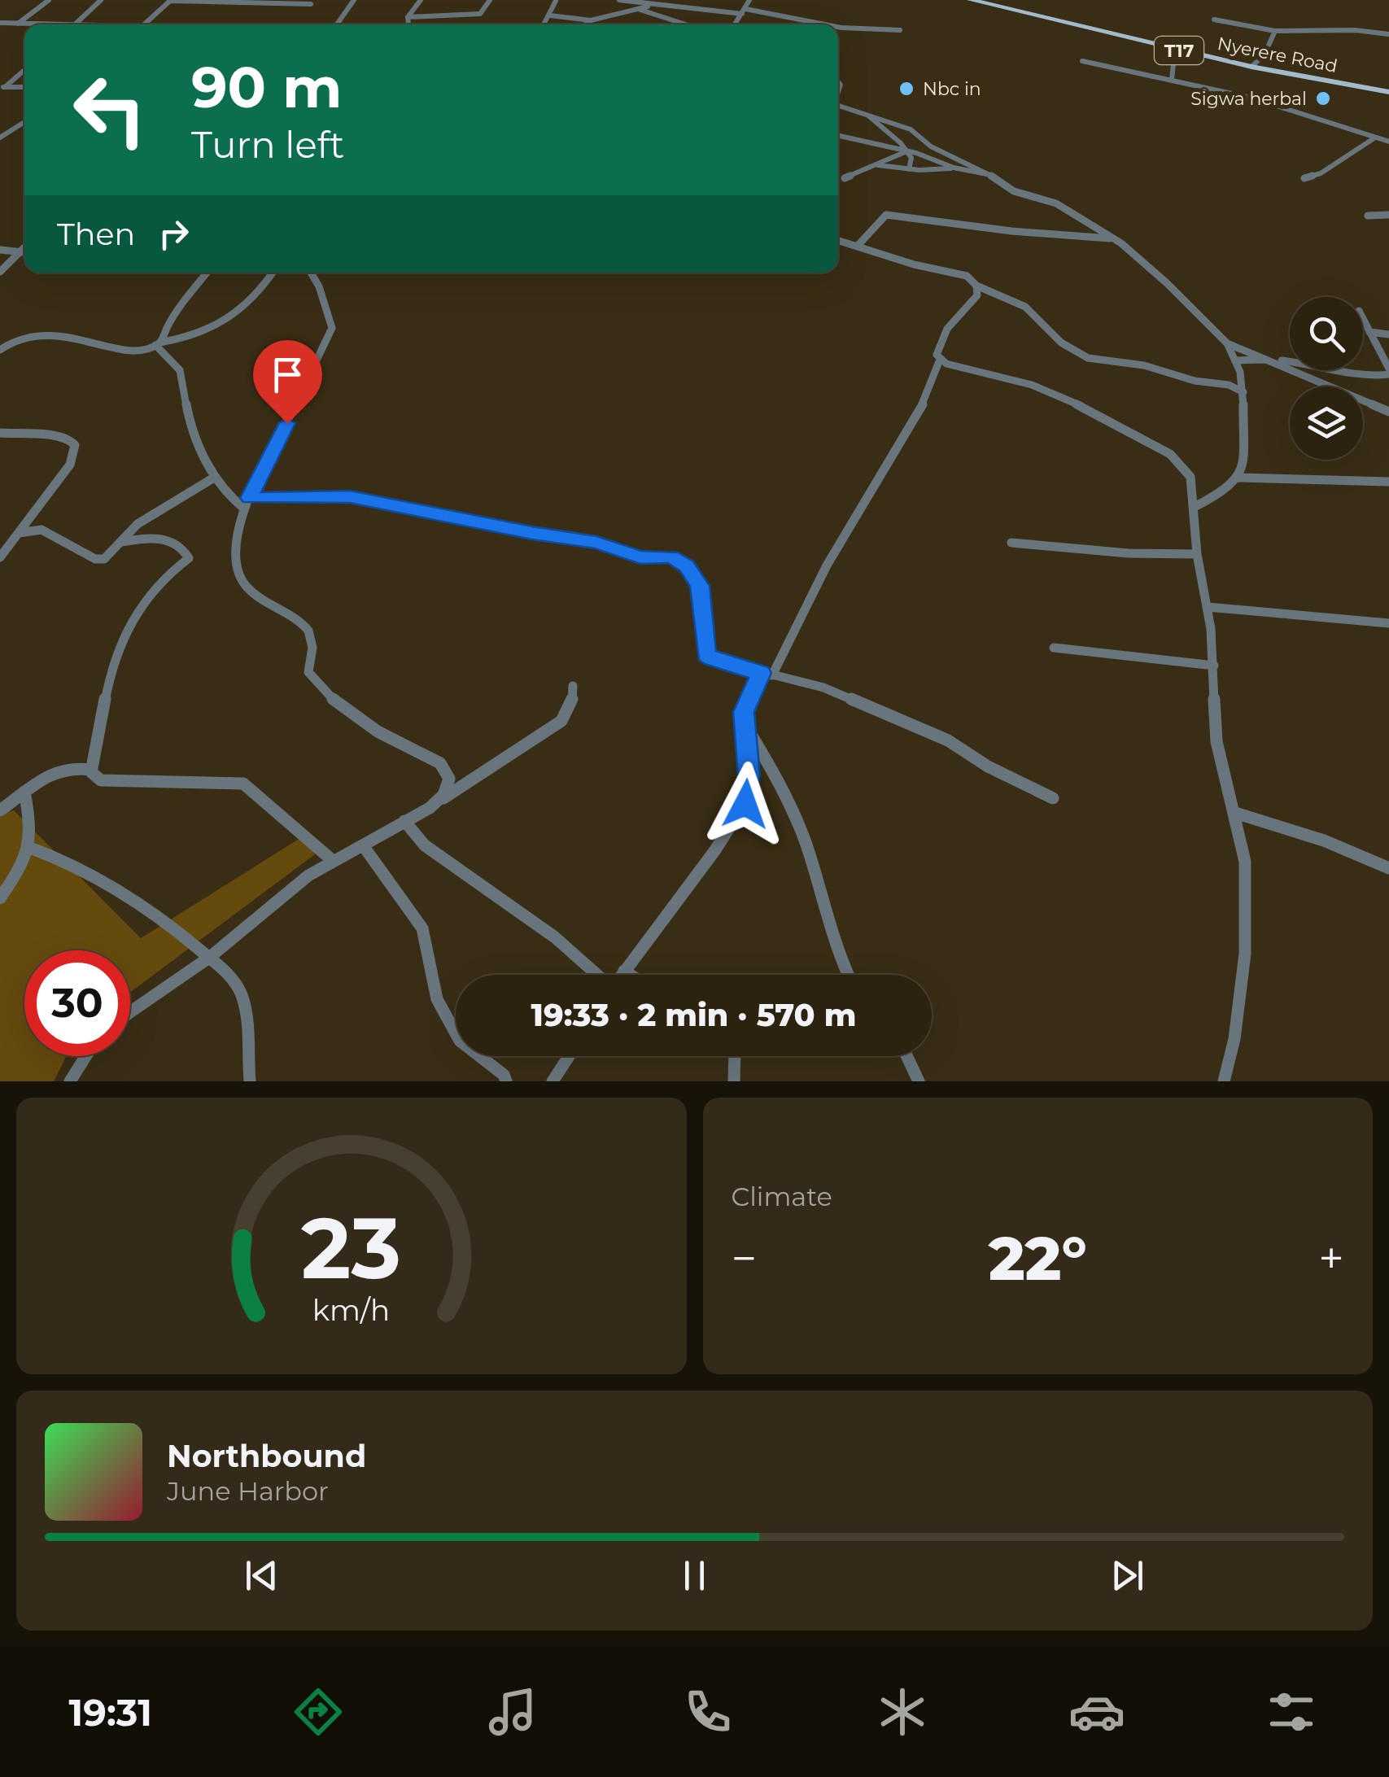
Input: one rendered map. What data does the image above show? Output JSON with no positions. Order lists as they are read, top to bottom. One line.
{"streets":{"main road":["T17","Nyerere Road"]},"places":["Nbc in","Sigwa herbal"],"page":{"turn":["90 m","Turn left"],"then":"Then","limit":"30","trip":"19:33 · 2 min · 570 m","tile":"Climate","heat":["−","22°","+"],"song":["Northbound","June Harbor"],"tabs":"19:31","gauge":["23","km/h"]}}
